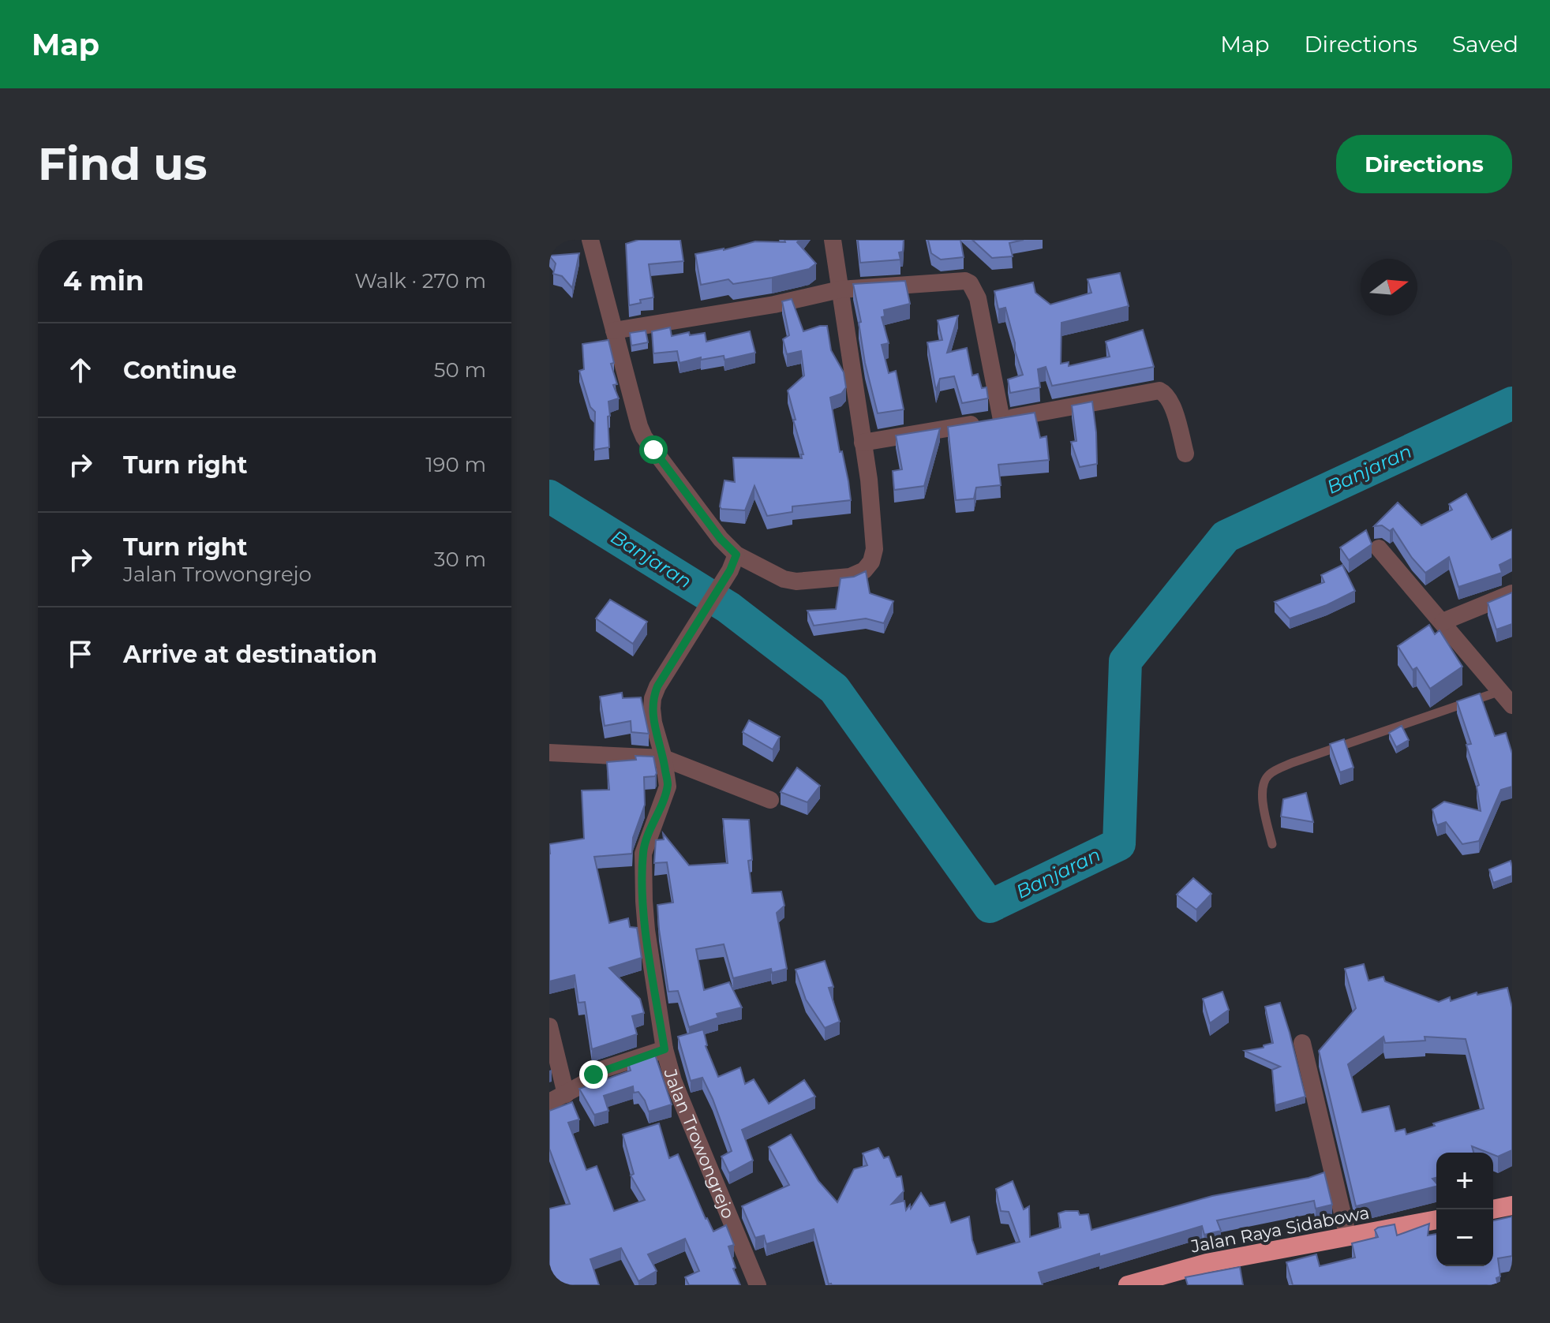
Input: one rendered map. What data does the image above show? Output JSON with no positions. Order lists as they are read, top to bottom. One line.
{"streets":{"highway":["Jalan Raya Sidabowa"],"street":["Jalan Trowongrejo"]},"water":["Banjaran"],"north":"right","page":{"header":"Map","nav":["Map","Directions","Saved"],"buttons":"Directions","title":"Find us","heading":["4 min","Walk · 270 m"],"list":[["Continue","50 m"],["Turn right","190 m"],["Turn right","Jalan Trowongrejo","30 m"],"Arrive at destination"],"map_buttons":["+","−"]}}
